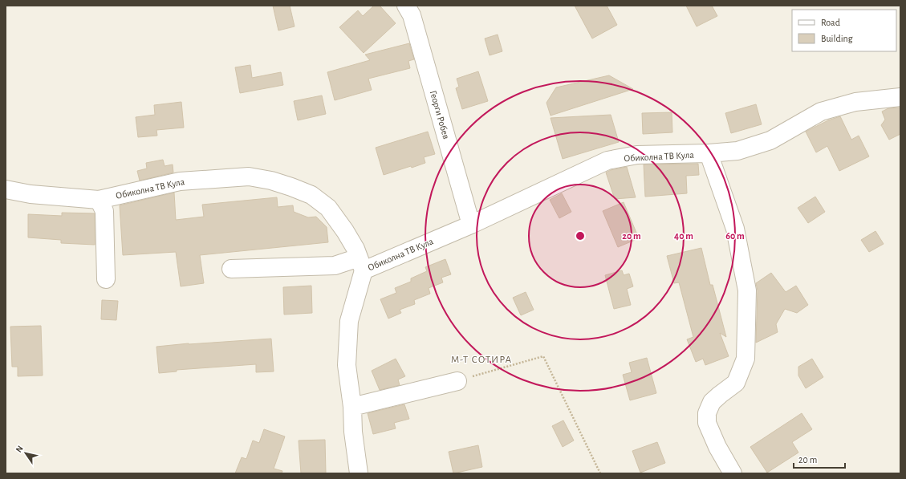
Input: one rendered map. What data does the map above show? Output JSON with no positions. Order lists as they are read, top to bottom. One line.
{"streets":{"street":["Георги Робев","Обиколна ТВ Кула"]},"crossings":[["Георги Робев","Обиколна ТВ Кула"]],"districts":["М-Т СОТИРА"],"legend":["Road","Building"],"scale_bar":"20 m","north":"top left","rings":["20 m","40 m","60 m"]}
